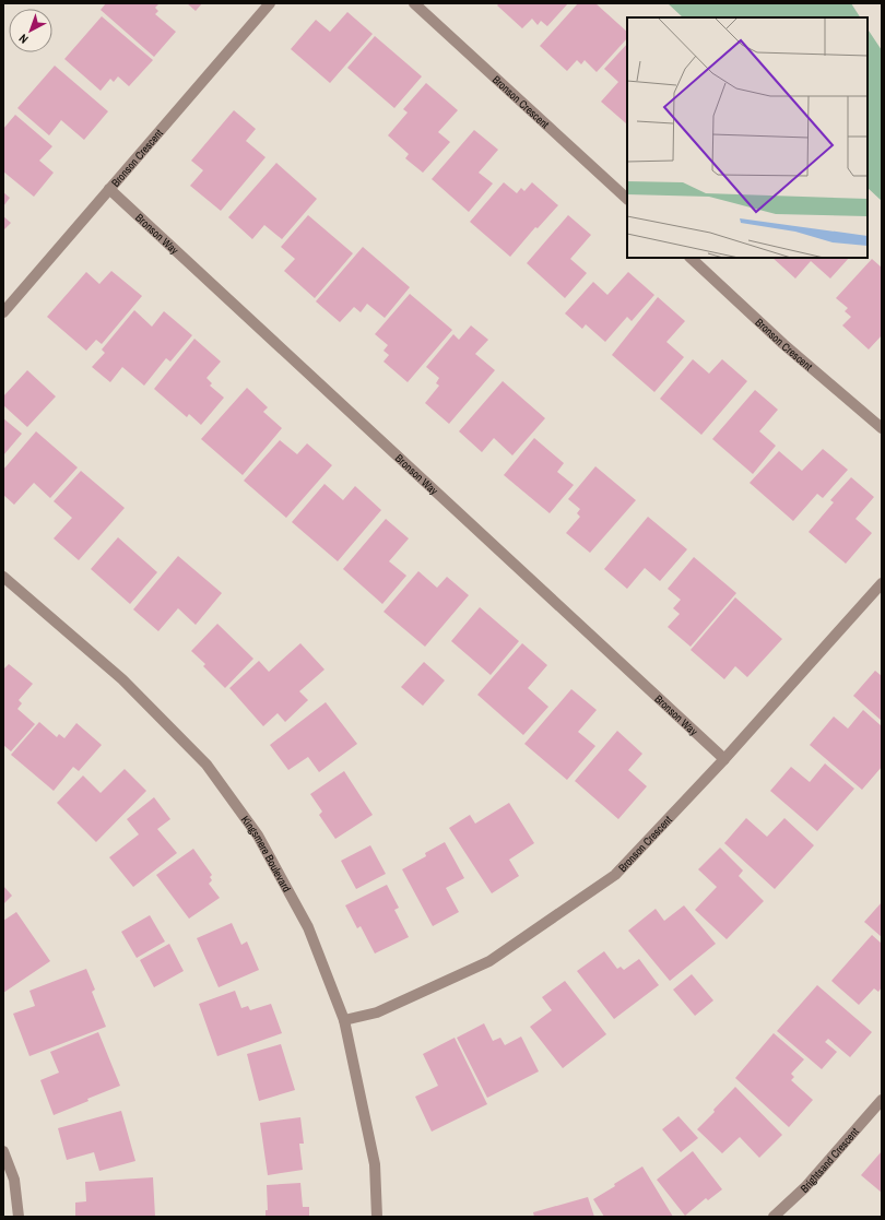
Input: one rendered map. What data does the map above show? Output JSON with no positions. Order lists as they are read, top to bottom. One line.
{"streets":{"street":["Bronson Crescent","Bronson Way","Kingsmere Boulevard","Brightsand Crescent"]},"crossings":[["Bronson Crescent","Bronson Way"],["Bronson Crescent","Kingsmere Boulevard"]],"north":"bottom left"}
